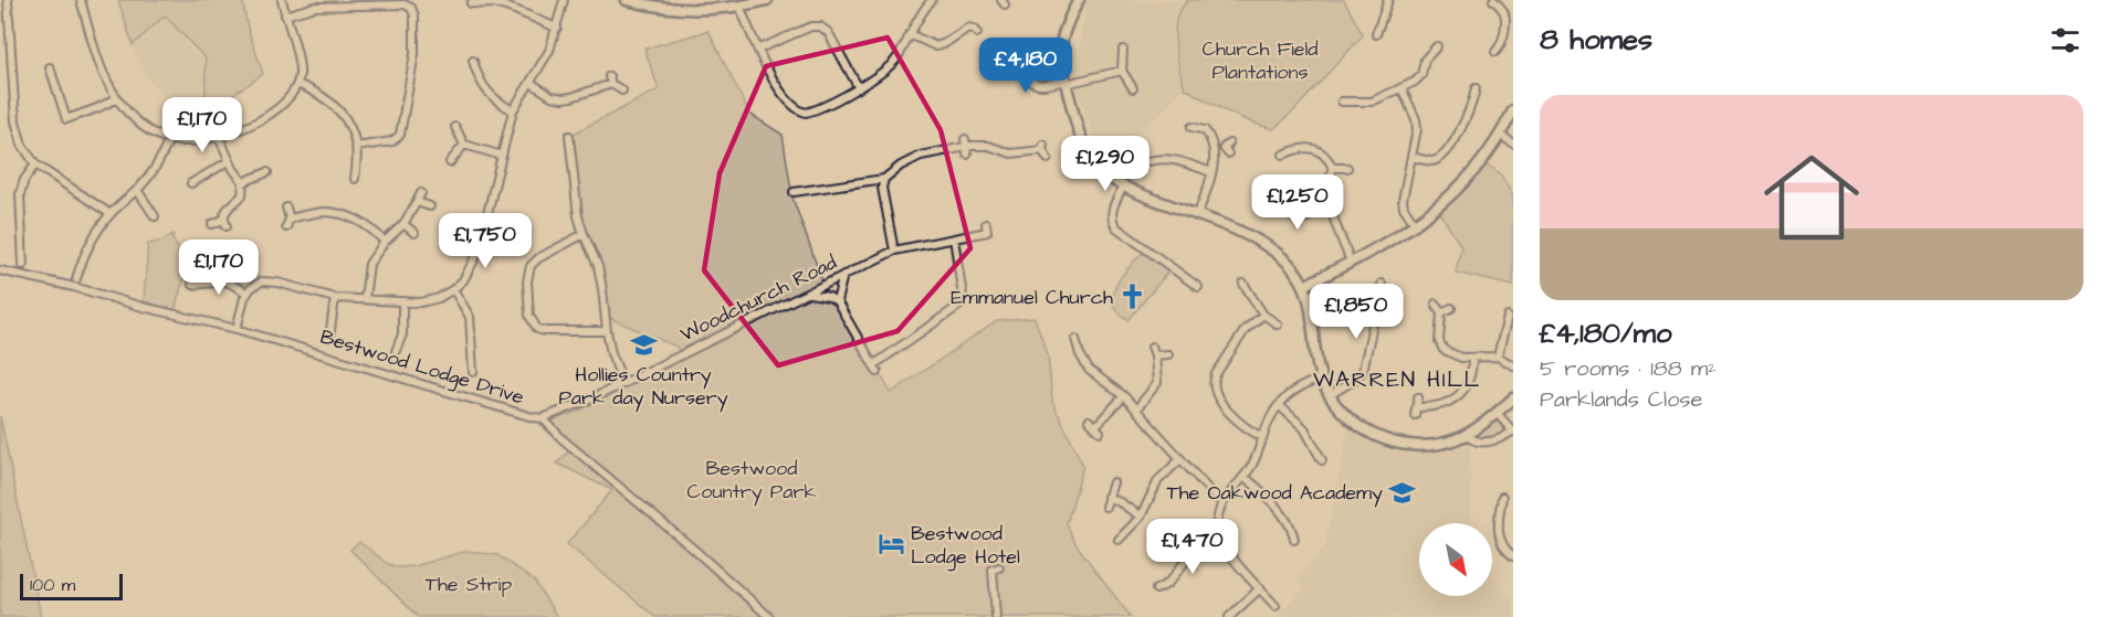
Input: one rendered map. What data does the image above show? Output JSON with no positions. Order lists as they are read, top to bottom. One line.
{"streets":{"street":["Woodchurch Road","Bestwood Lodge Drive"]},"crossings":[["Woodchurch Road","Bestwood Lodge Drive"]],"districts":["WARREN HILL"],"parks":["Church Field Plantations","Bestwood Country Park","The Strip"],"places":{"church":["Emmanuel Church"],"school or university":["Hollies Country Park day Nursery","The Oakwood Academy"],"hotel":["Bestwood Lodge Hotel"]},"scale_bar":"100 m","north":"bottom right","page":{"heading":"8 homes","price":["£4,180","£1,170","£1,290","£1,250","£1,750","£1,170","£1,850","£1,470"],"list":[{"name":"£4,180/mo","note":"5 rooms · 188 m² · Parklands Close"}],"scale":"100 m"}}
